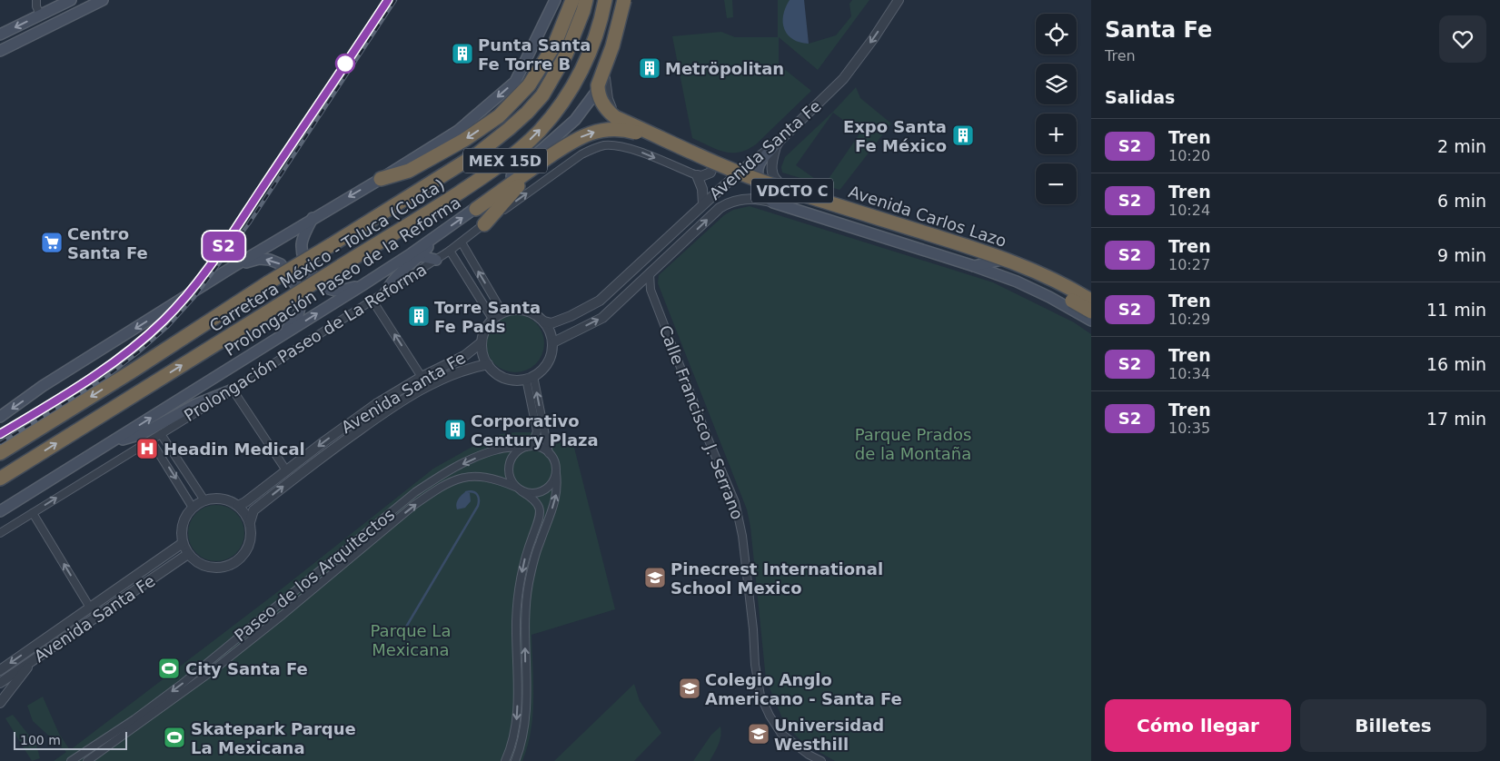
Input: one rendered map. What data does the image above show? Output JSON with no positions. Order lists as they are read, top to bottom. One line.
{"streets":{"highway":["MEX 15D","VDCTO C","Avenida Carlos Lazo","Carretera México - Toluca (Cuota)"],"main road":["Prolongación Paseo de la Reforma"],"street":["Avenida Santa Fe","Prolongación Paseo de La Reforma","Calle Francisco J. Serrano","Paseo de los Arquitectos"]},"crossings":[["Avenida Santa Fe","Avenida Carlos Lazo"],["Avenida Santa Fe","Calle Francisco J. Serrano"]],"one_way":["Prolongación Paseo de La Reforma"],"parks":["Parque Prados de la Montaña","Parque La Mexicana"],"places":{"building":["Punta Santa Fe Torre B","Metröpolitan","Expo Santa Fe México","Torre Santa Fe Pads","Corporativo Century Plaza"],"supermarket":["Centro Santa Fe"],"hospital":["Headin Medical"],"school or university":["Pinecrest International School Mexico","Colegio Anglo Americano - Santa Fe","Universidad Westhill"],"sports":["City Santa Fe","Skatepark Parque La Mexicana"]},"scale_bar":"100 m","page":{"on_map":"S2","heading":[["Santa Fe","Tren"],"Salidas"],"map_buttons":["+","−"],"list":[{"mark":"S2","name":"Tren","note":"10:20","value":"2 min"},{"mark":"S2","name":"Tren","note":"10:24","value":"6 min"},{"mark":"S2","name":"Tren","note":"10:27","value":"9 min"},{"mark":"S2","name":"Tren","note":"10:29","value":"11 min"},{"mark":"S2","name":"Tren","note":"10:34","value":"16 min"},{"mark":"S2","name":"Tren","note":"10:35","value":"17 min"}],"buttons":["Cómo llegar","Billetes"],"scale":"100 m"}}
